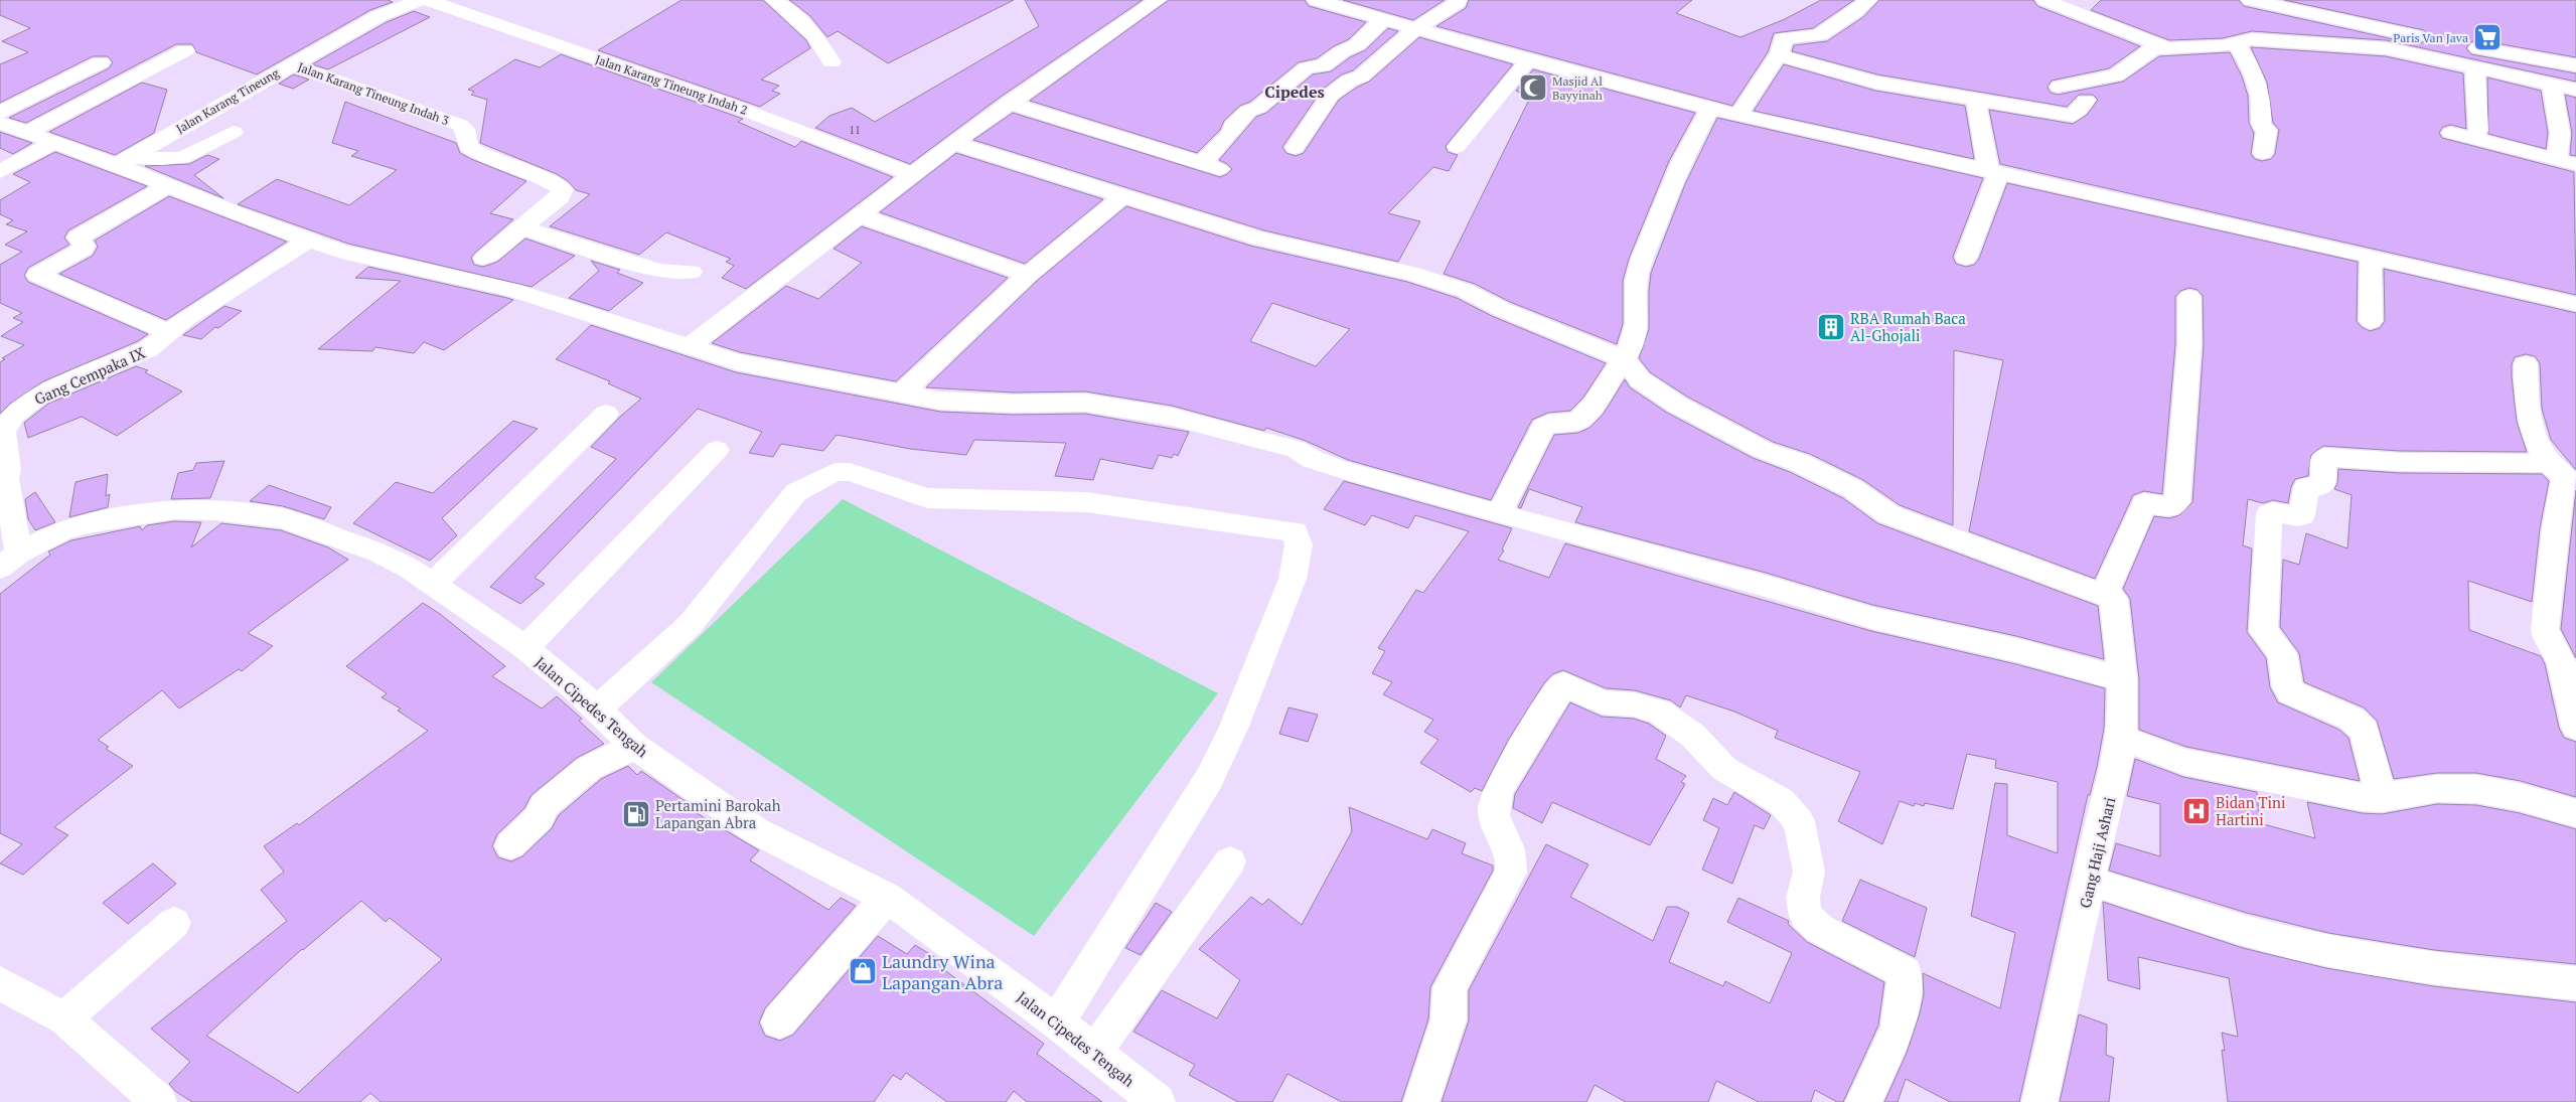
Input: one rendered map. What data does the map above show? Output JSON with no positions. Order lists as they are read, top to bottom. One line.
{"streets":{"street":["Jalan Karang Tineung Indah 2","Jalan Karang Tineung Indah 3","Jalan Karang Tineung","Gang Cempaka IX","Jalan Cipedes Tengah","Gang Haji Ashari"]},"crossings":[["Jalan Karang Tineung Indah 3","Jalan Karang Tineung"],["Gang Cempaka IX","Jalan Cipedes Tengah"]],"districts":["Cipedes"],"places":{"supermarket":["Paris Van Java"],"mosque":["Masjid Al Bayyinah"],"building":["RBA Rumah Baca Al-Ghojali"],"hospital":["Bidan Tini Hartini"],"fuel station":["Pertamini Barokah Lapangan Abra"],"shop":["Laundry Wina Lapangan Abra"]},"house_numbers":["11"]}
